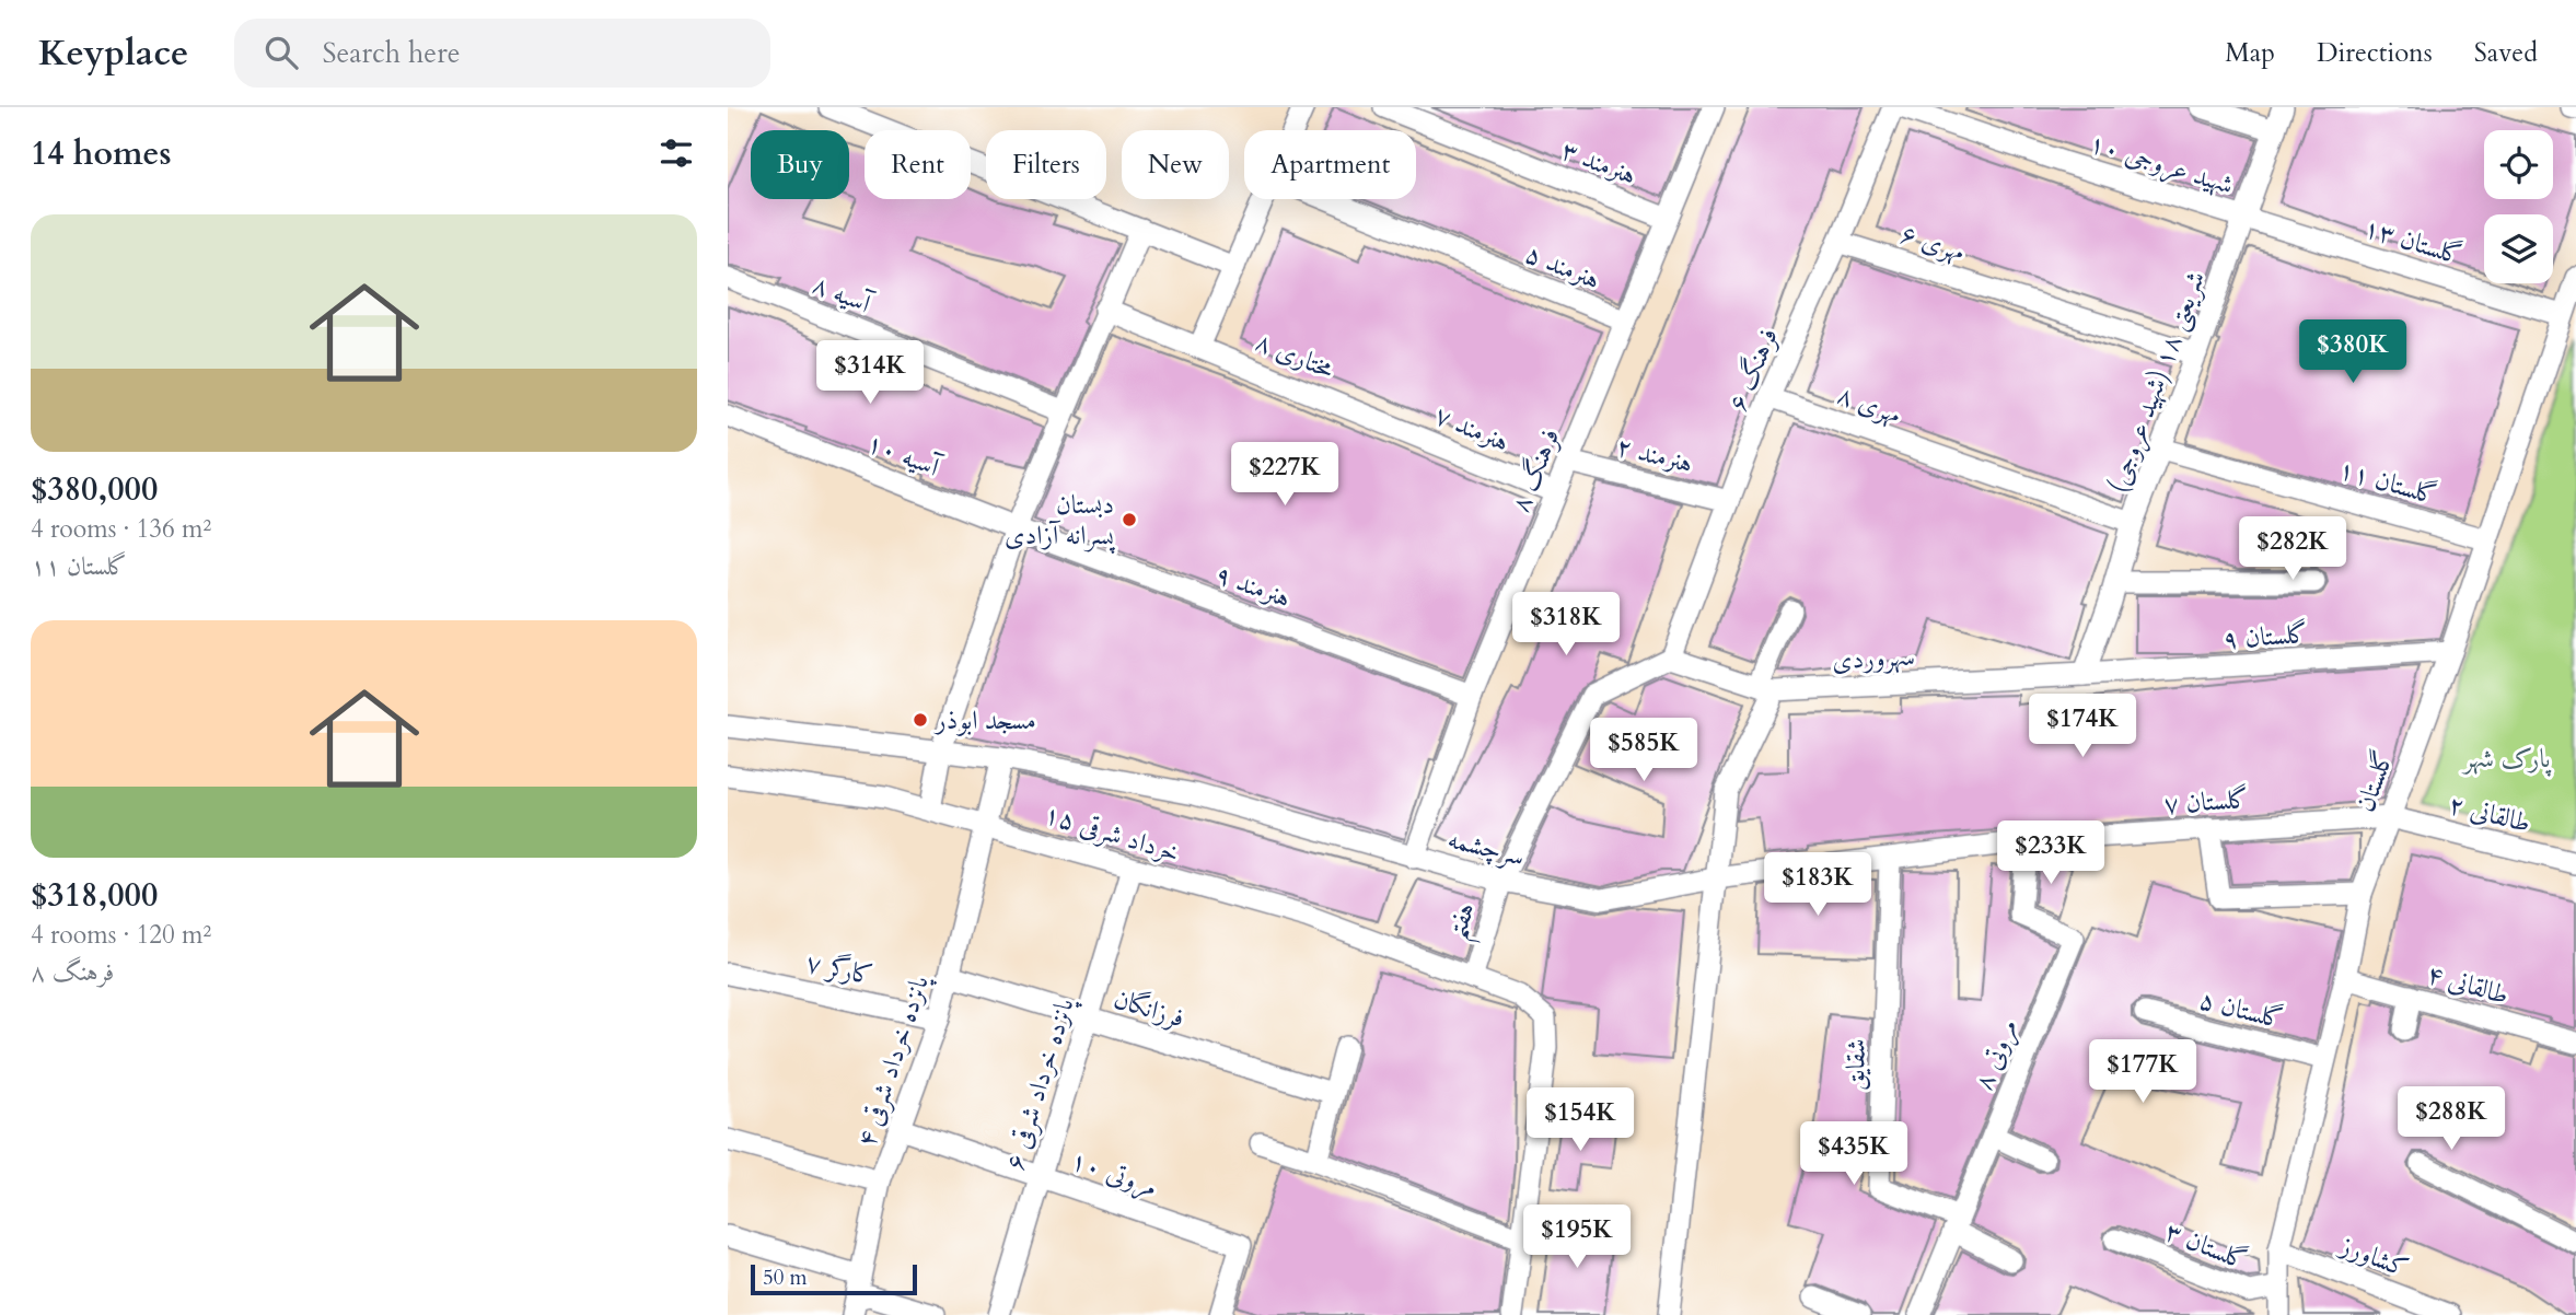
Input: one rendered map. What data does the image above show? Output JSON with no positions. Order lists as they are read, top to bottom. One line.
{"streets":{"street":["هنرمند ۳","شهید عروجی ۱۰","گلستان ۱۳","مهری ۶","هنرمند ۵","آسیه ۸","مختاری ۸","فرهنگ ۶","شریعتی ۱۸ (شهید عروجی)","مهری ۸","هنرمند ۷","آسیه ۱۰","هنرمند ۲","فرهنگ ۸","گلستان ۱۱","هنرمند ۹","گلستان ۹","سهروردی","گلستان","گلستان ۷","طالقانی ۲","۱۵ خرداد شرقی","سرچشمه","هفتم","کارگر ۷","طالقانی ۴","فرزانگان","گلستان ۵","مروتی ۸","پانزده خرداد شرقی ۴","شقایق","پانزده خرداد شرقی ۶","مروتی ۱۰","گلستان ۳","کشاورز"]},"crossings":[["هنرمند ۳","فرهنگ ۸"],["شهید عروجی ۱۰","گلستان ۱۳"],["شهید عروجی ۱۰","شریعتی ۱۸ (شهید عروجی)"],["گلستان ۱۳","گلستان"],["مهری ۶","فرهنگ ۶"],["مهری ۶","شریعتی ۱۸ (شهید عروجی)"],["هنرمند ۵","فرهنگ ۸"],["مختاری ۸","هنرمند ۷"],["فرهنگ ۶","مهری ۸"],["فرهنگ ۶","هنرمند ۲"],["فرهنگ ۶","سهروردی"],["فرهنگ ۶","هفتم"],["شریعتی ۱۸ (شهید عروجی)","مهری ۸"],["شریعتی ۱۸ (شهید عروجی)","گلستان ۱۱"],["شریعتی ۱۸ (شهید عروجی)","گلستان ۹"],["شریعتی ۱۸ (شهید عروجی)","سهروردی"],["هنرمند ۷","فرهنگ ۸"],["آسیه ۱۰","هنرمند ۹"],["هنرمند ۲","فرهنگ ۸"],["فرهنگ ۸","هنرمند ۹"],["فرهنگ ۸","سرچشمه"],["گلستان ۱۱","گلستان"],["گلستان ۹","سهروردی"],["گلستان ۹","گلستان"],["سهروردی","هفتم"],["گلستان","گلستان ۷"],["گلستان","طالقانی ۲"],["گلستان","طالقانی ۴"],["گلستان","گلستان ۵"],["گلستان","گلستان ۳"],["گلستان","کشاورز"],["گلستان ۷","طالقانی ۲"],["گلستان ۷","سرچشمه"],["گلستان ۷","مروتی ۸"],["۱۵ خرداد شرقی","هفتم"],["۱۵ خرداد شرقی","پانزده خرداد شرقی ۴"],["۱۵ خرداد شرقی","پانزده خرداد شرقی ۶"],["سرچشمه","هفتم"],["سرچشمه","مروتی ۸"],["سرچشمه","پانزده خرداد شرقی ۴"],["سرچشمه","شقایق"],["کارگر ۷","پانزده خرداد شرقی ۴"],["فرزانگان","پانزده خرداد شرقی ۴"],["فرزانگان","پانزده خرداد شرقی ۶"],["مروتی ۸","شقایق"],["پانزده خرداد شرقی ۴","مروتی ۱۰"],["پانزده خرداد شرقی ۶","مروتی ۱۰"]],"parks":["پارک شهر"],"places":["دبستان پسرانه آزادی","مسجد ابوذر"],"scale_bar":"50 m","page":{"header":"Keyplace","search":"Search here","nav":["Map","Directions","Saved"],"heading":"14 homes","chip":["Buy","Rent","Filters","New","Apartment"],"list":[{"name":"$380,000","note":"4 rooms · 136 m² · گلستان ۱۱"},{"name":"$318,000","note":"4 rooms · 120 m² · فرهنگ ۸"}],"price":["$380K","$314K","$227K","$282K","$318K","$174K","$585K","$233K","$183K","$177K","$288K","$154K","$435K","$195K"],"scale":"50 m"}}
